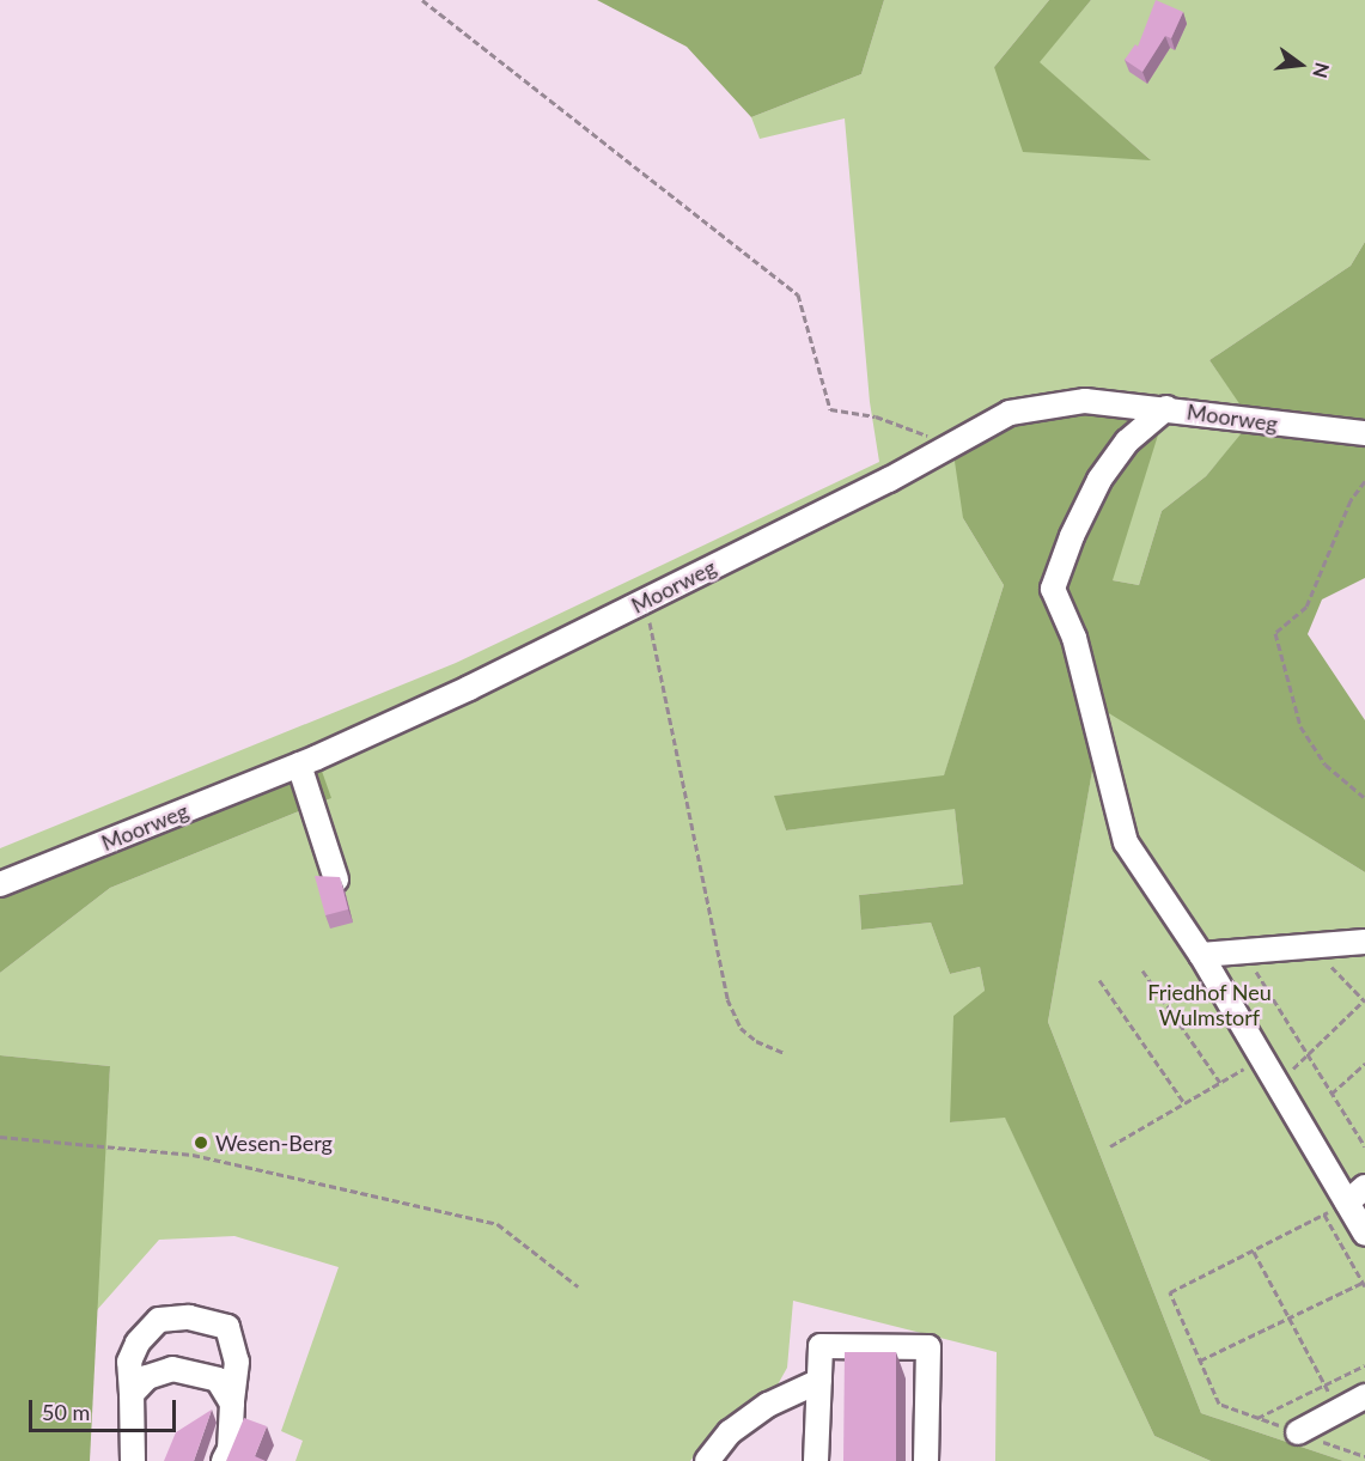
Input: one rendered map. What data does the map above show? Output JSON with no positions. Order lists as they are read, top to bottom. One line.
{"streets":{"street":["Moorweg"]},"parks":["Friedhof Neu Wulmstorf"],"places":["Wesen-Berg"],"scale_bar":"50 m","north":"right"}
